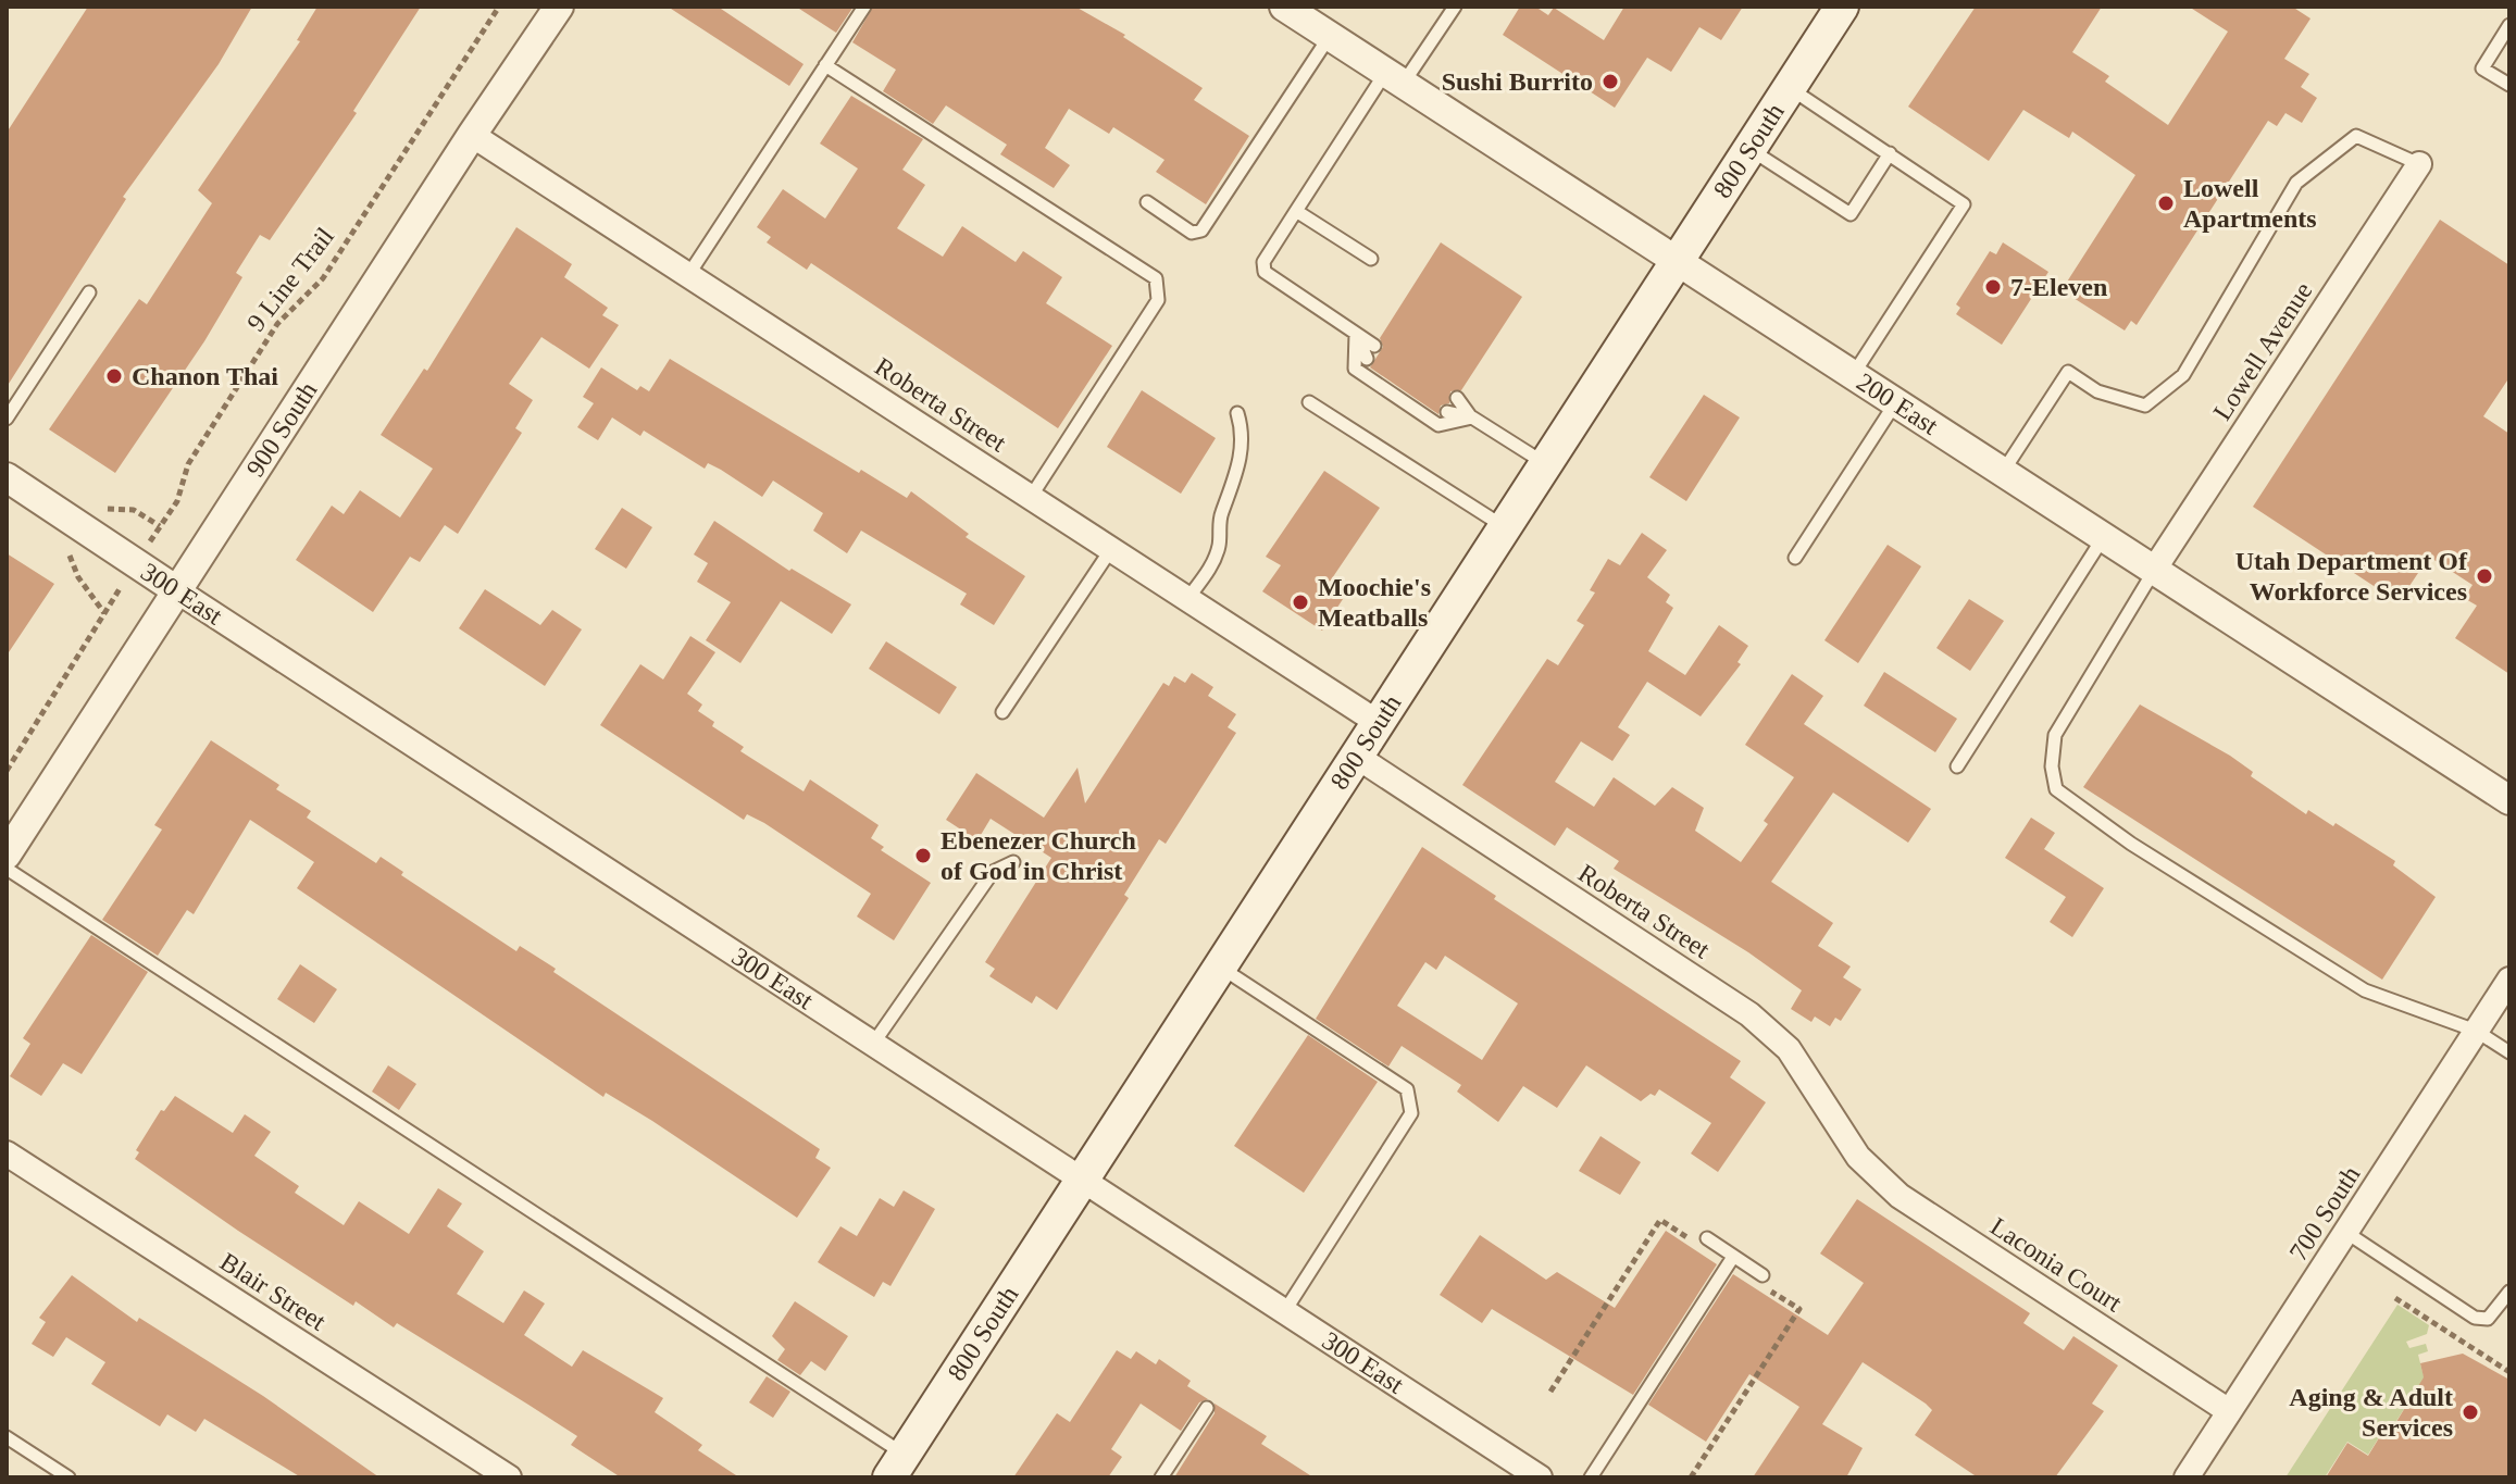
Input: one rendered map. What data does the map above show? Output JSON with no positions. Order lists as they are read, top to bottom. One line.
{"streets":{"main road":["800 South"],"street":["Lowell Avenue","200 East","Roberta Street","900 South","300 East","700 South","Laconia Court","Blair Street"],"path":["9 Line Trail"]},"crossings":[["800 South","200 East"],["800 South","Roberta Street"],["800 South","300 East"],["Lowell Avenue","200 East"],["Roberta Street","900 South"],["Roberta Street","Laconia Court"],["900 South","300 East"],["700 South","Laconia Court"]],"places":["Sushi Burrito","Lowell Apartments","7-Eleven","Chanon Thai","Utah Department Of Workforce Services","Moochie's Meatballs","Ebenezer Church of God in Christ","Aging & Adult Services"]}
